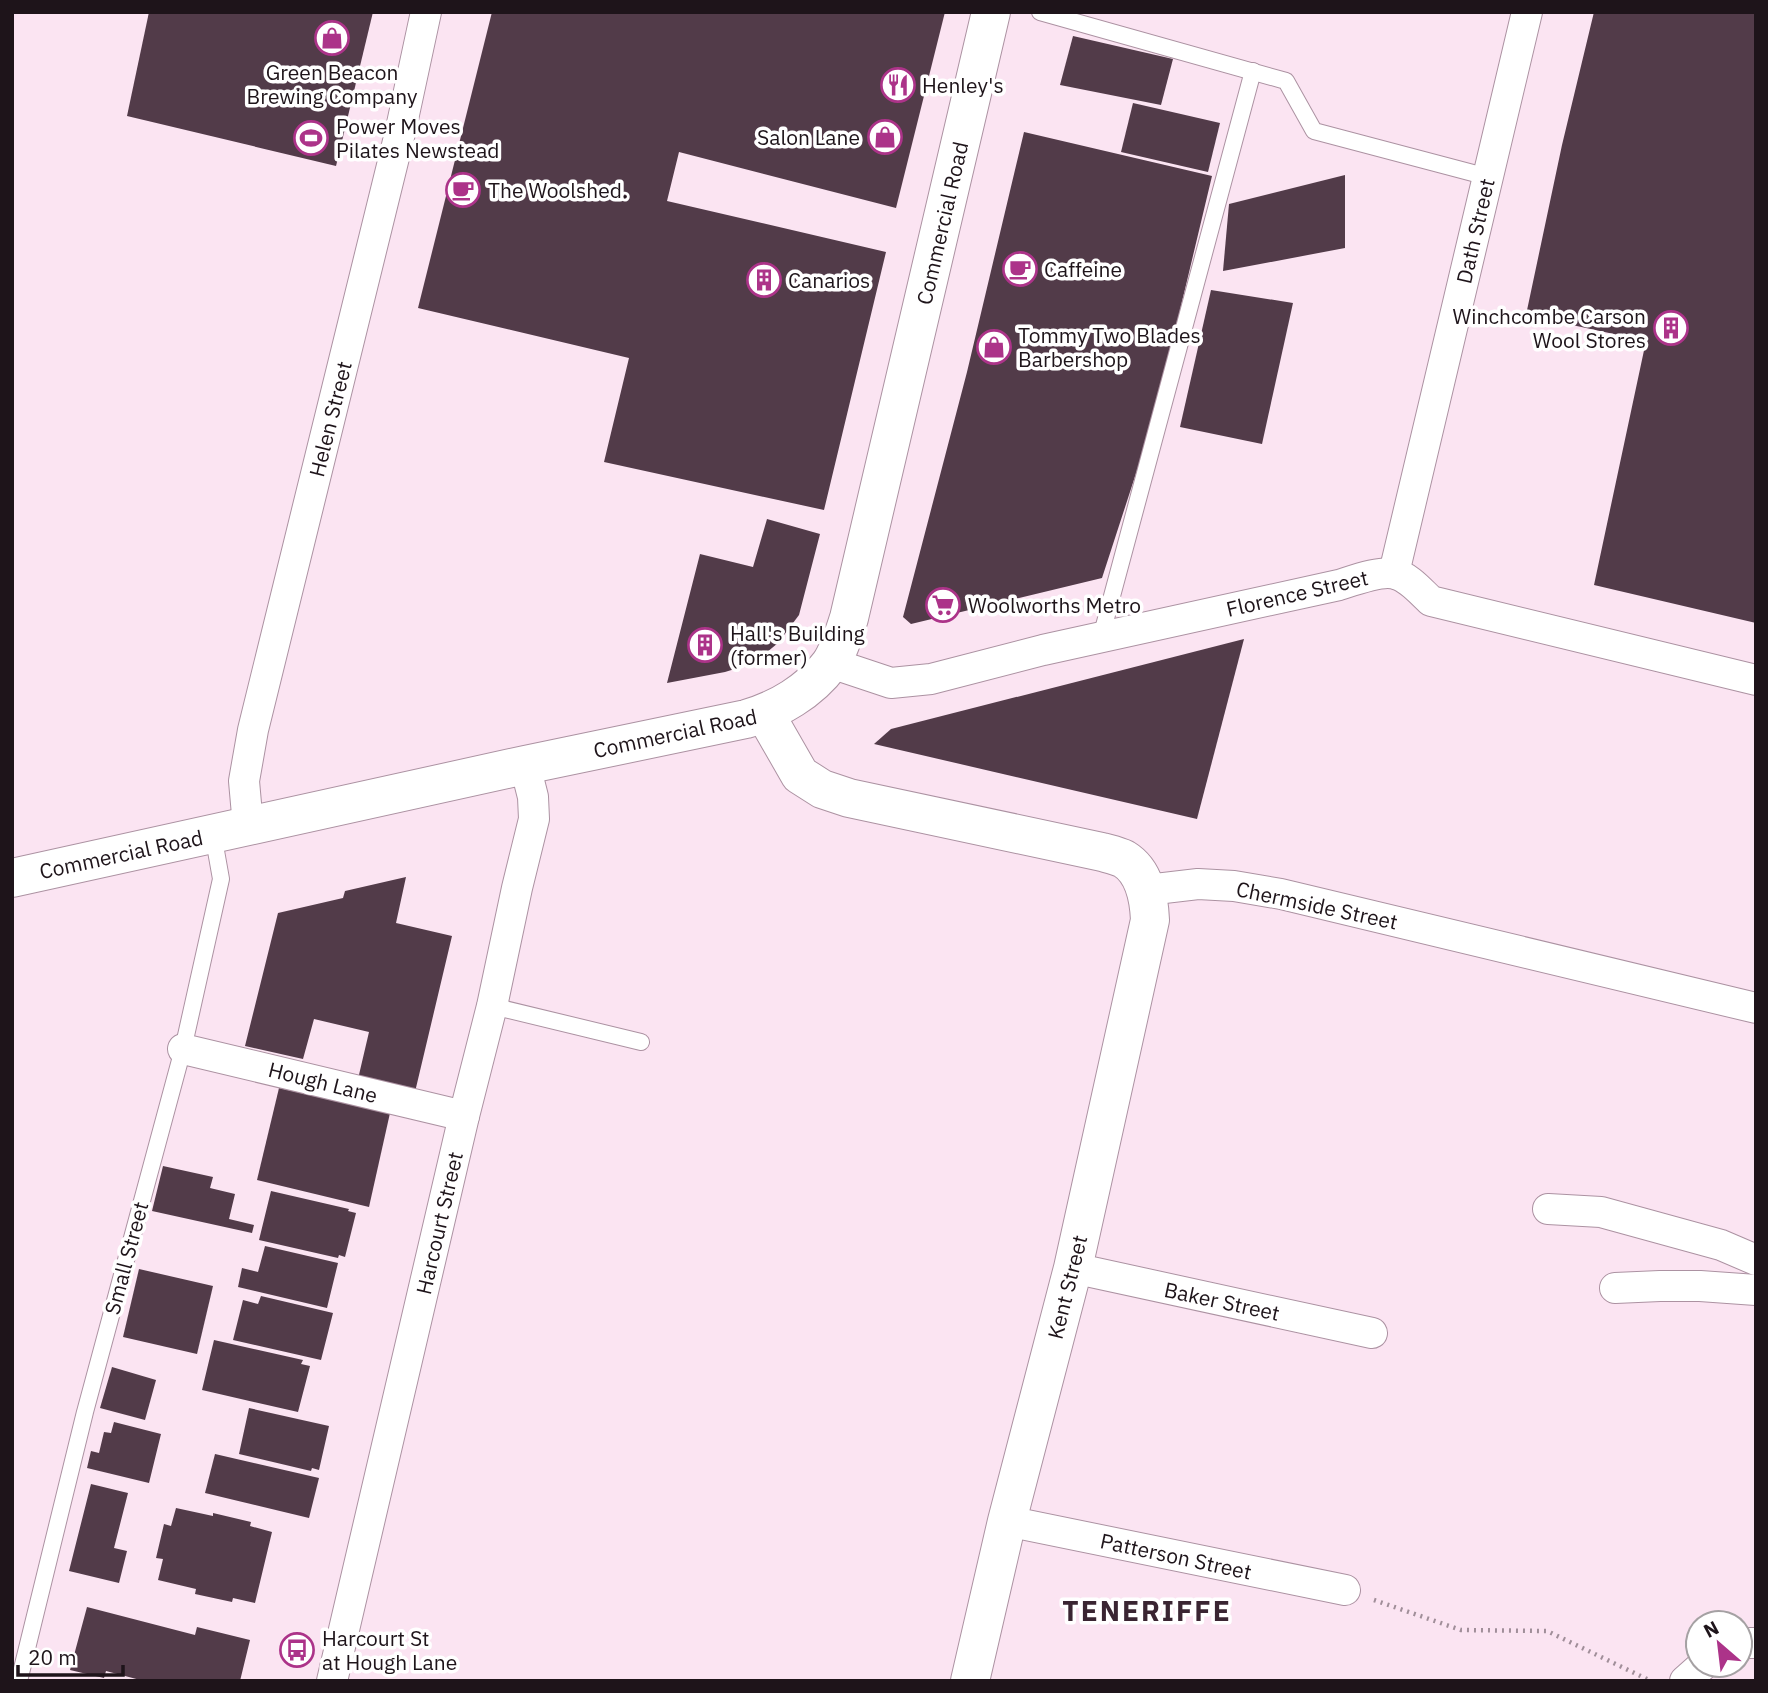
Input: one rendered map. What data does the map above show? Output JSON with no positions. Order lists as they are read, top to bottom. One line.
{"streets":{"street":["Commercial Road","Dath Street","Helen Street","Florence Street","Chermside Street","Hough Lane","Harcourt Street","Kent Street","Baker Street","Patterson Street"],"lane":["Small Street"]},"crossings":[["Commercial Road","Helen Street"],["Commercial Road","Florence Street"],["Commercial Road","Harcourt Street"],["Commercial Road","Small Street"],["Dath Street","Florence Street"],["Helen Street","Small Street"],["Chermside Street","Kent Street"],["Hough Lane","Harcourt Street"],["Hough Lane","Small Street"],["Kent Street","Baker Street"],["Kent Street","Patterson Street"]],"districts":["TENERIFFE"],"places":{"shop":["Green Beacon Brewing Company","Salon Lane","Tommy Two Blades Barbershop"],"restaurant":["Henley's"],"sports":["Power Moves Pilates Newstead"],"cafe":["The Woolshed.","Caffeine"],"building":["Canarios","Winchcombe Carson Wool Stores","Hall's Building (former)"],"supermarket":["Woolworths Metro"],"bus stop":["Harcourt St at Hough Lane"]},"scale_bar":"20 m","north":"top left"}
